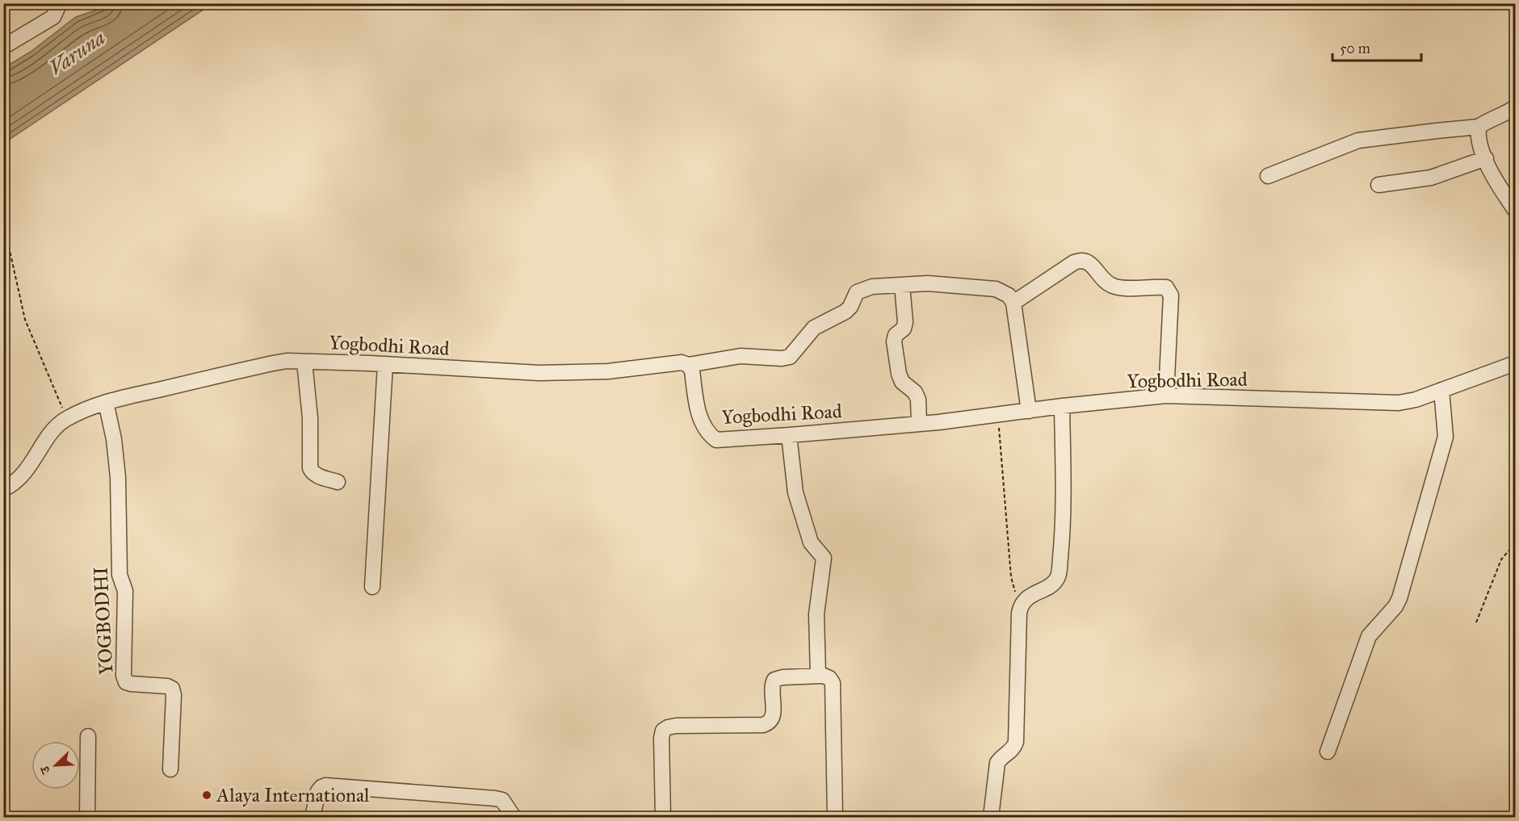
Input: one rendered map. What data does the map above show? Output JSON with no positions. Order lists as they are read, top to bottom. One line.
{"streets":{"street":["Yogbodhi Road","YOGBODHI"]},"crossings":[["Yogbodhi Road","YOGBODHI"]],"water":["Varuna"],"places":["Alaya International"],"scale_bar":"50 m","north":"bottom left"}
